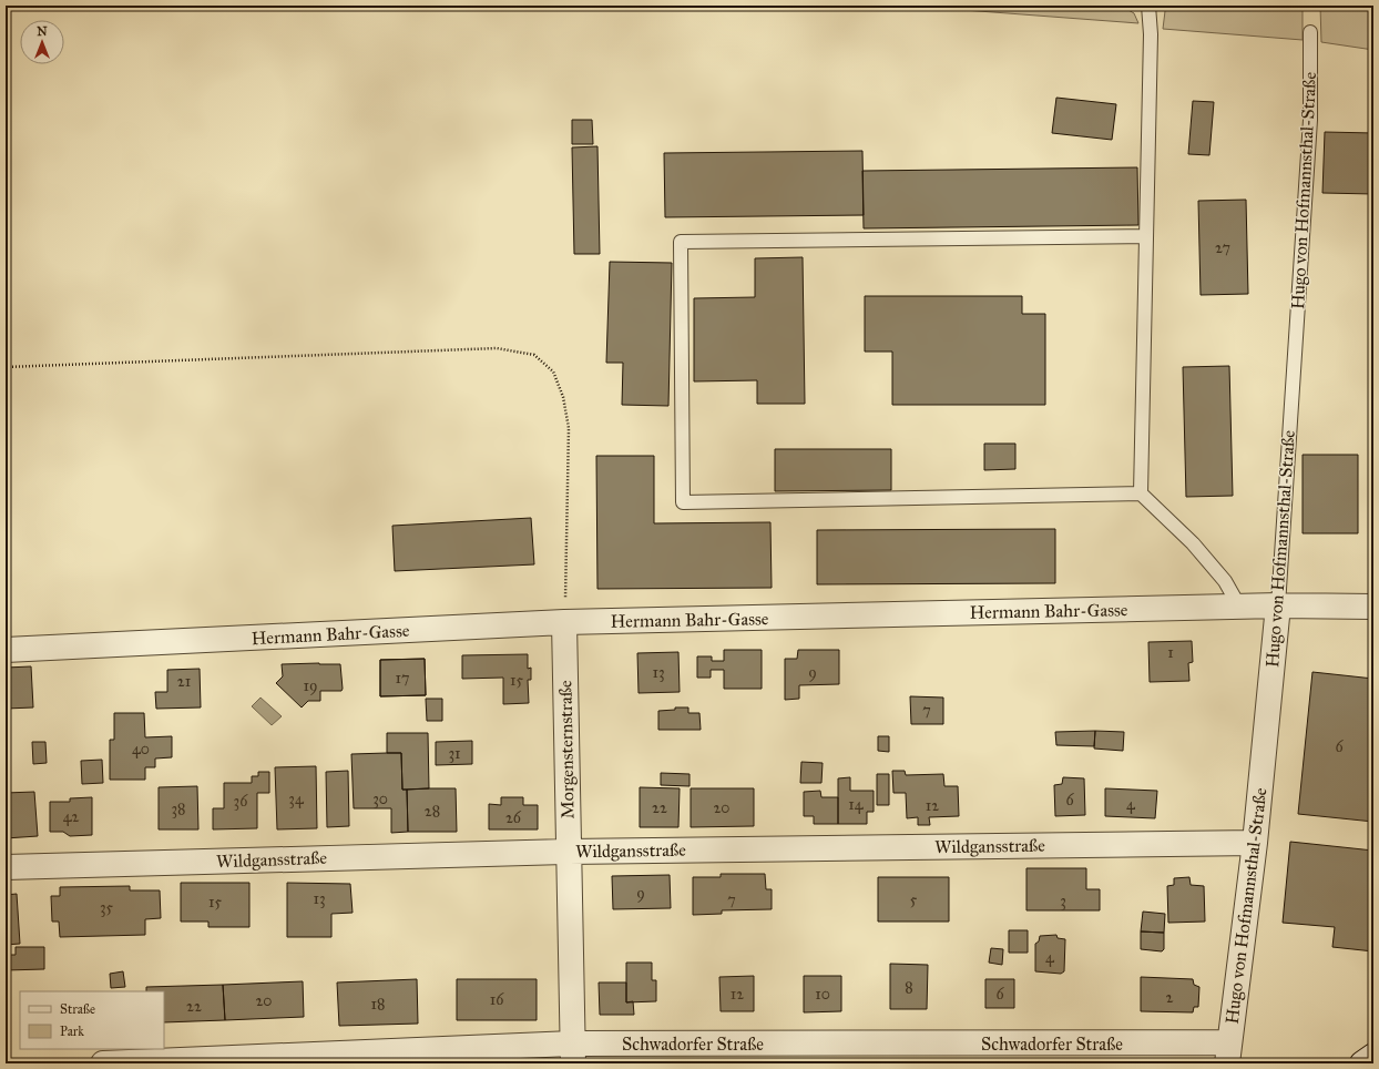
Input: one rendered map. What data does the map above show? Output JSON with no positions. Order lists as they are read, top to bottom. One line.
{"streets":{"street":["Hugo von Hofmannsthal-Straße","Hermann Bahr-Gasse","Morgensternstraße","Wildgansstraße","Schwadorfer Straße"]},"crossings":[["Hugo von Hofmannsthal-Straße","Hermann Bahr-Gasse"],["Hugo von Hofmannsthal-Straße","Wildgansstraße"],["Hugo von Hofmannsthal-Straße","Schwadorfer Straße"],["Hermann Bahr-Gasse","Morgensternstraße"],["Morgensternstraße","Wildgansstraße"],["Morgensternstraße","Schwadorfer Straße"]],"house_numbers":["27","1","13","9","17","15","21","19","7","6","40","31","34","30","6","36","14","4","12","22","20","38","28","42","26","9","13","7","5","3","15","35","4","8","12","10","6","2","16","20","18","22"],"legend":["Straße","Park"],"north":"top"}
